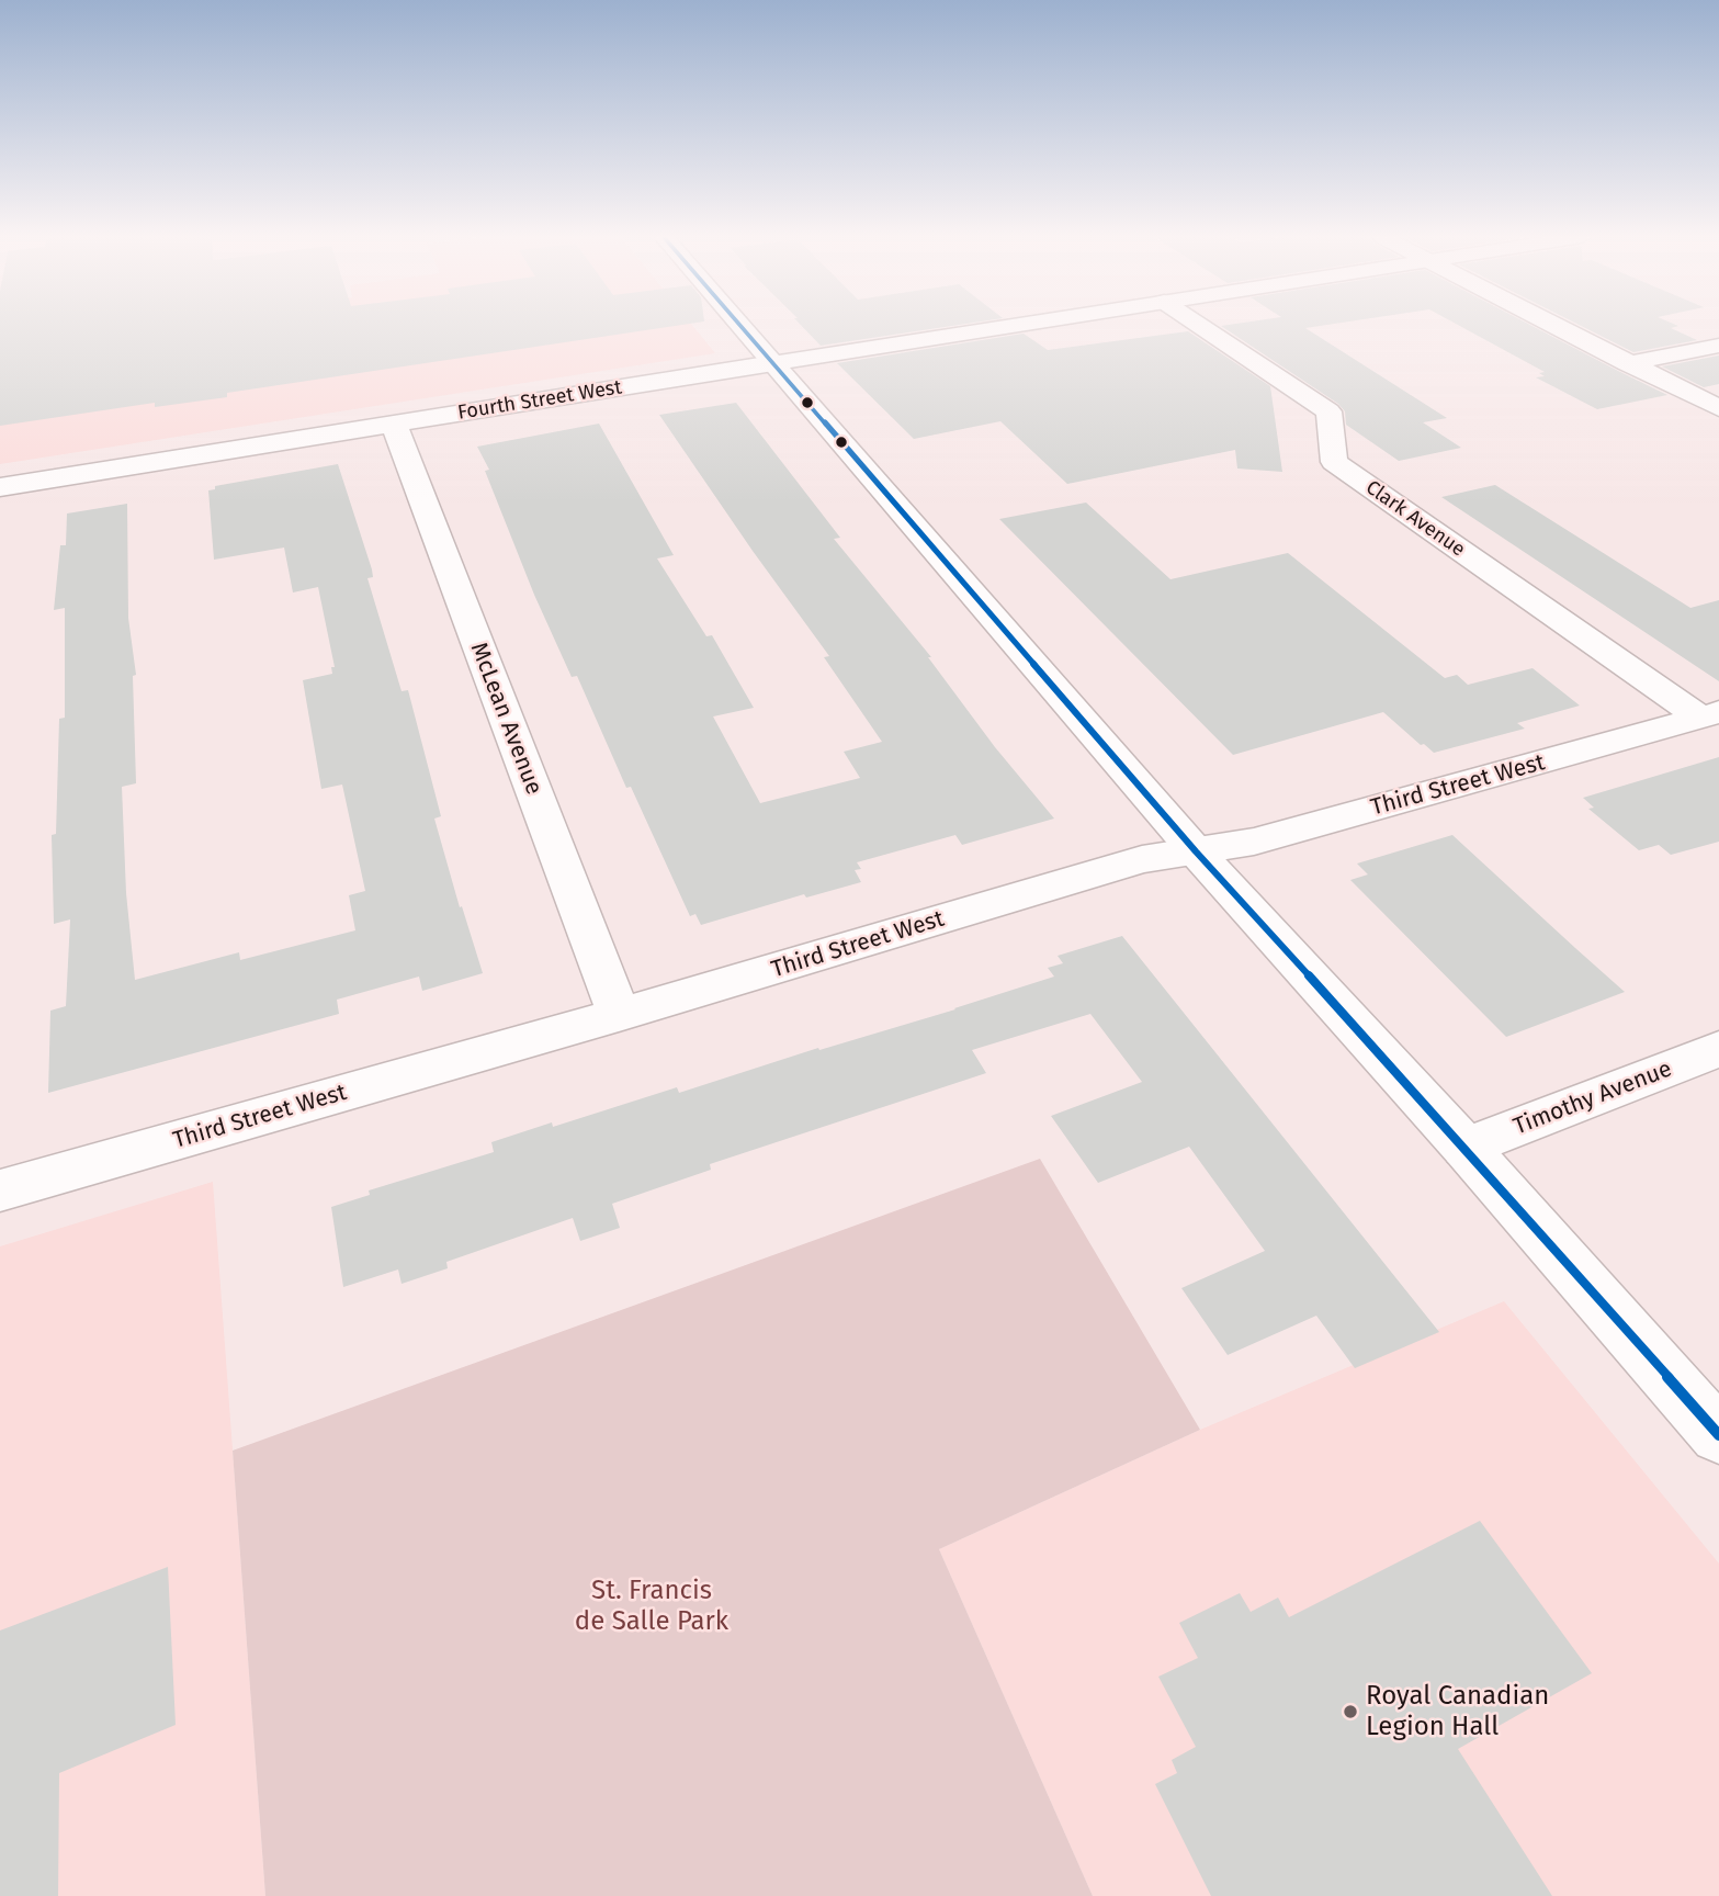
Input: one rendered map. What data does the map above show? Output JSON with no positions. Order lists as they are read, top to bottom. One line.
{"streets":{"street":["Fourth Street West","Clark Avenue","McLean Avenue","Third Street West","Timothy Avenue"]},"crossings":[["Fourth Street West","McLean Avenue"],["Clark Avenue","Third Street West"],["McLean Avenue","Third Street West"]],"parks":["St. Francis de Salle Park"],"places":["Royal Canadian Legion Hall"]}
